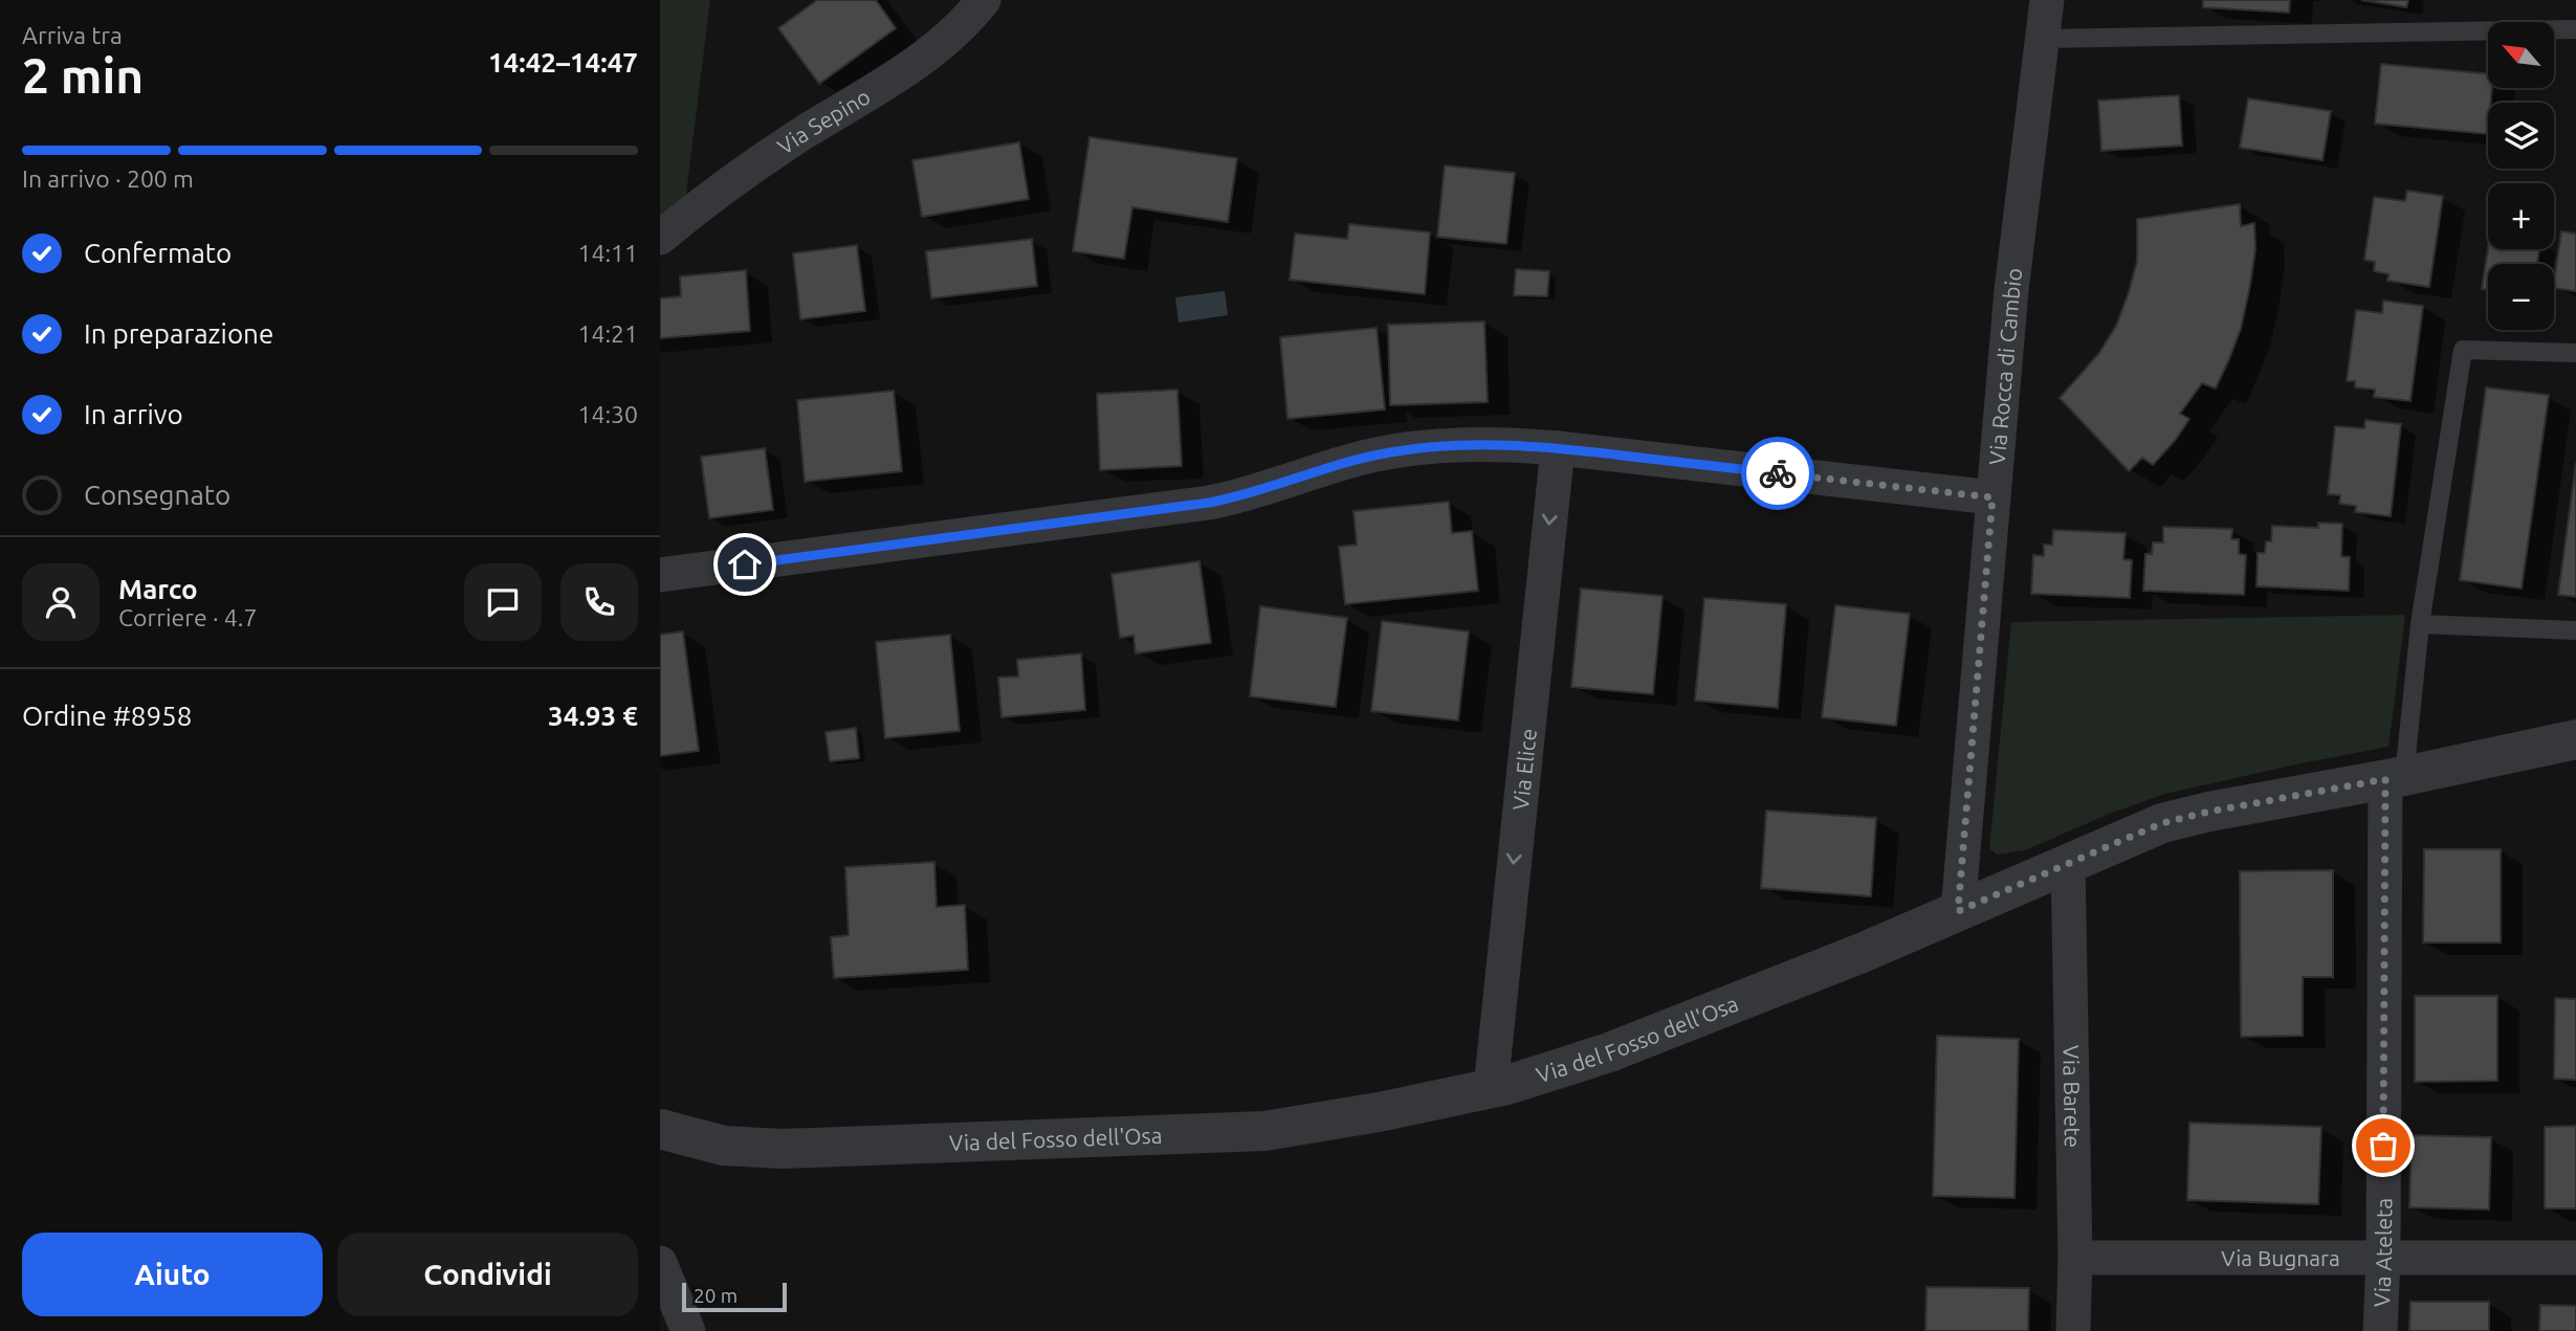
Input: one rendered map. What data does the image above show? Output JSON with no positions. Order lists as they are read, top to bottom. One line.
{"streets":{"street":["Via Sepino","Via Rocca di Cambio","Via Elice","Via del Fosso dell'Osa","Via Barete","Via Ateleta","Via Bugnara"]},"crossings":[["Via Rocca di Cambio","Via del Fosso dell'Osa"],["Via Elice","Via del Fosso dell'Osa"],["Via del Fosso dell'Osa","Via Barete"],["Via del Fosso dell'Osa","Via Ateleta"],["Via Barete","Via Bugnara"],["Via Ateleta","Via Bugnara"]],"one_way":["Via Elice"],"scale_bar":"20 m","north":"top left","page":{"heading":["2 min","Arriva tra","14:42–14:47"],"panel":["Marco","Corriere · 4.7","Ordine #8958","34.93 €"],"map_buttons":["+","−"],"bar":"In arrivo · 200 m","list":[["Confermato","14:11"],["In preparazione","14:21"],["In arrivo","14:30"],"Consegnato"],"buttons":["Aiuto","Condividi"],"scale":"20 m"}}
